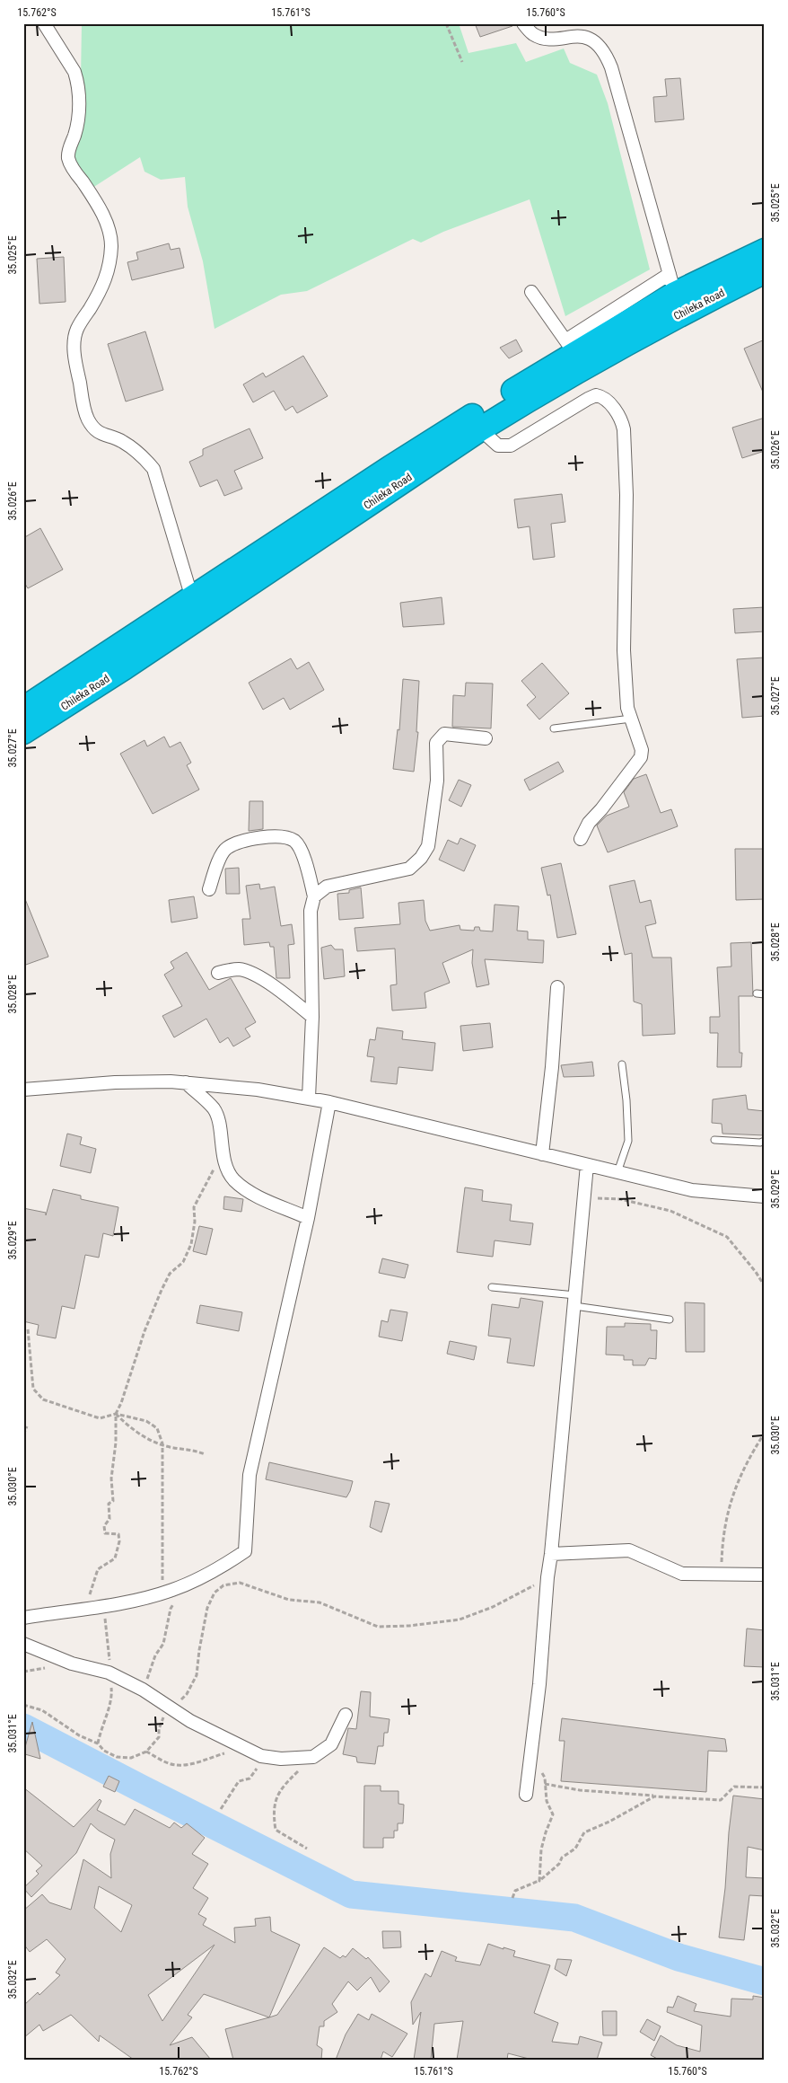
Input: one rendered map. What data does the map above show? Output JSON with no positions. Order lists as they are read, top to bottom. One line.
{"streets":{"highway":["Chileka Road"]},"coordinates":["15.762°S","15.761°S","15.760°S","35.025°E","35.026°E","35.027°E","35.028°E","35.029°E","35.030°E","35.031°E","35.032°E"]}
